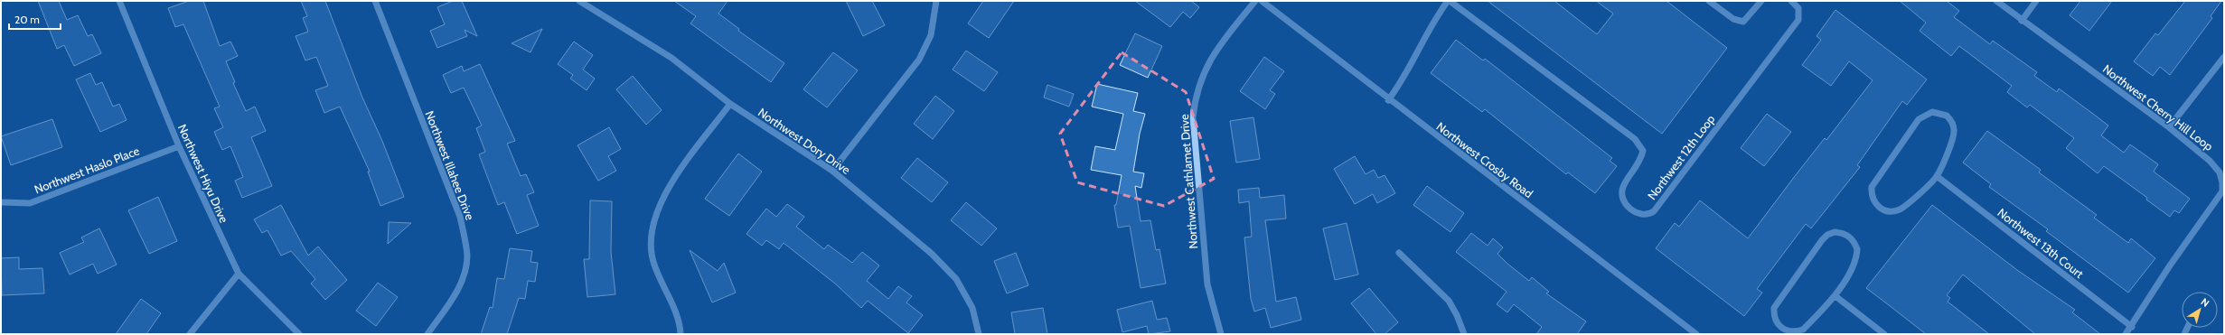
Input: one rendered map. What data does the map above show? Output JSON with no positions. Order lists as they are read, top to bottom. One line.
{"streets":{"street":["Northwest Cherry Hill Loop","Northwest Dory Drive","Northwest 12th Loop","Northwest Crosby Road","Northwest Illahee Drive","Northwest Haslo Place","Northwest Hiyu Drive","Northwest Cathlamet Drive","Northwest 13th Court"]},"crossings":[["Northwest Cherry Hill Loop","Northwest 13th Court"],["Northwest Haslo Place","Northwest Hiyu Drive"]],"scale_bar":"20 m","north":"top right"}
